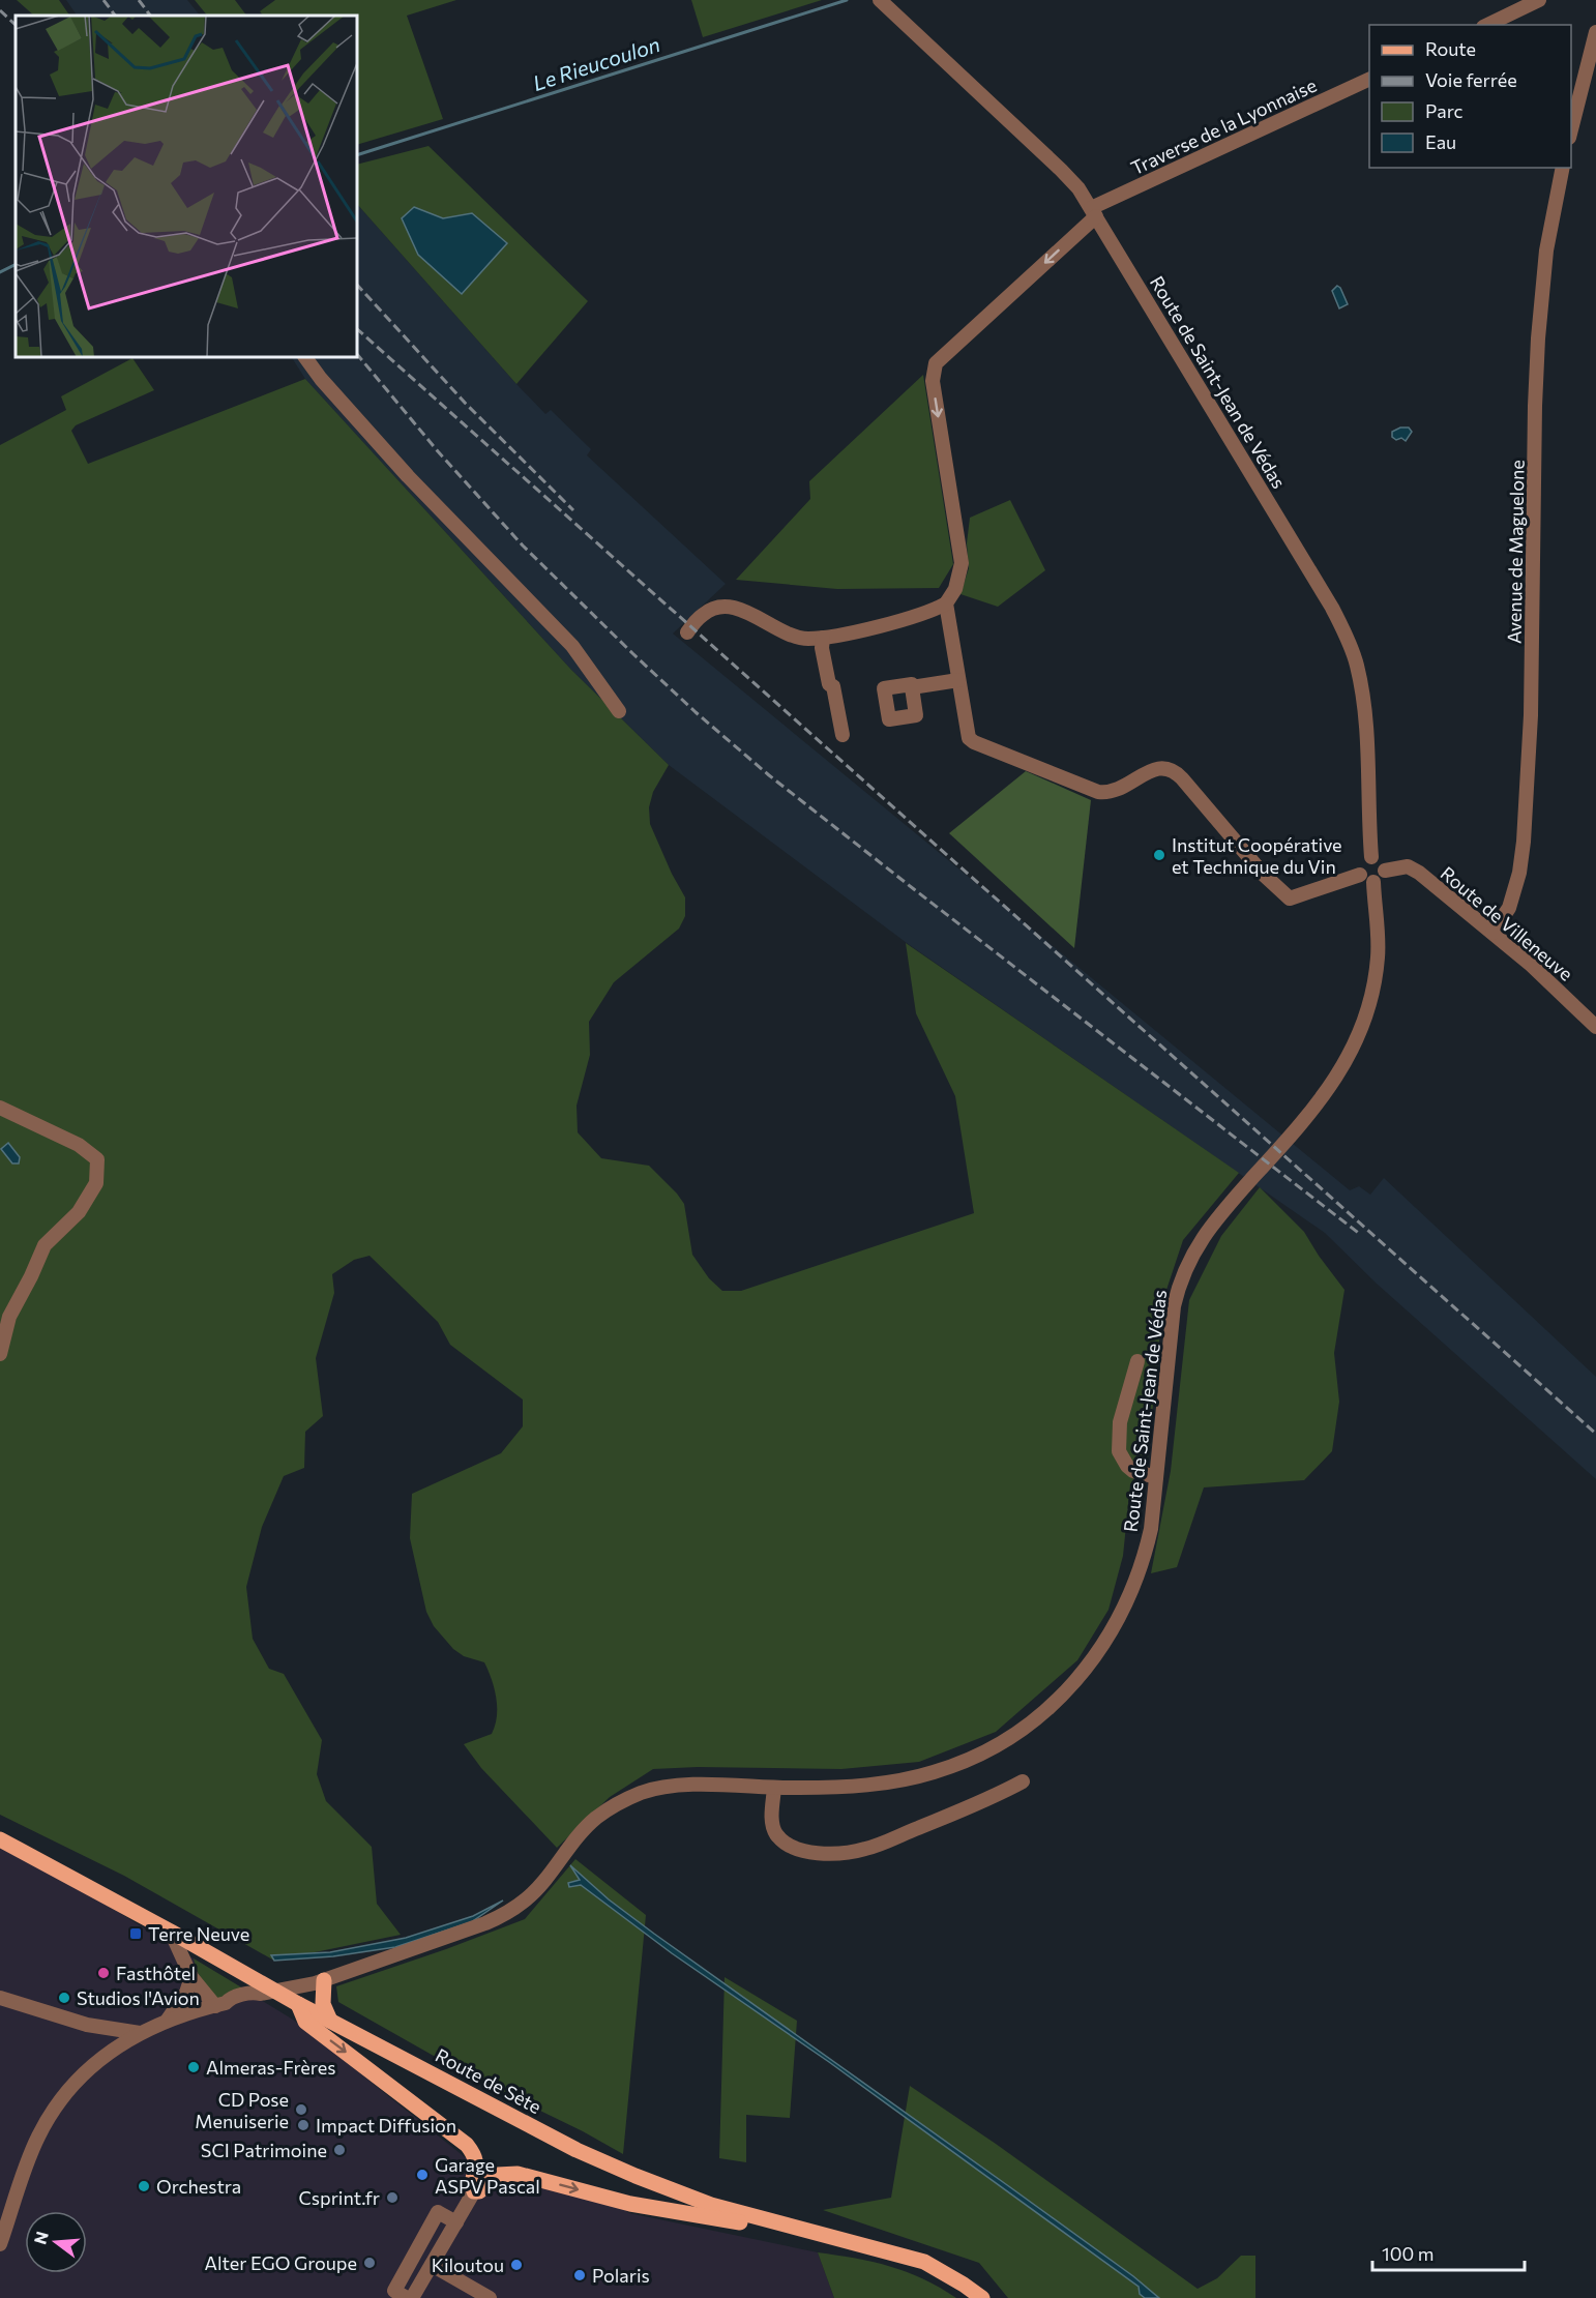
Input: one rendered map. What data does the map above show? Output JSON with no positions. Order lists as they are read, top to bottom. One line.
{"streets":{"main road":["Route de Sète"],"street":["Traverse de la Lyonnaise","Route de Saint-Jean de Védas","Avenue de Maguelone","Route de Villeneuve"]},"crossings":[["Traverse de la Lyonnaise","Route de Saint-Jean de Védas"],["Route de Saint-Jean de Védas","Route de Villeneuve"],["Avenue de Maguelone","Route de Villeneuve"]],"one_way":["Traverse de la Lyonnaise"],"water":["Le Rieucoulon"],"places":{"other":["Institut Coopérative et Technique du Vin","Fasthôtel","Studios l'Avion","Almeras-Frères","CD Pose Menuiserie","Impact Diffusion","SCI Patrimoine","Garage ASPV Pascal","Orchestra","Csprint.fr","Alter EGO Groupe","Kiloutou","Polaris"],"transit":["Terre Neuve"]},"legend":["Route","Voie ferrée","Parc","Eau"],"scale_bar":"100 m","north":"left"}
